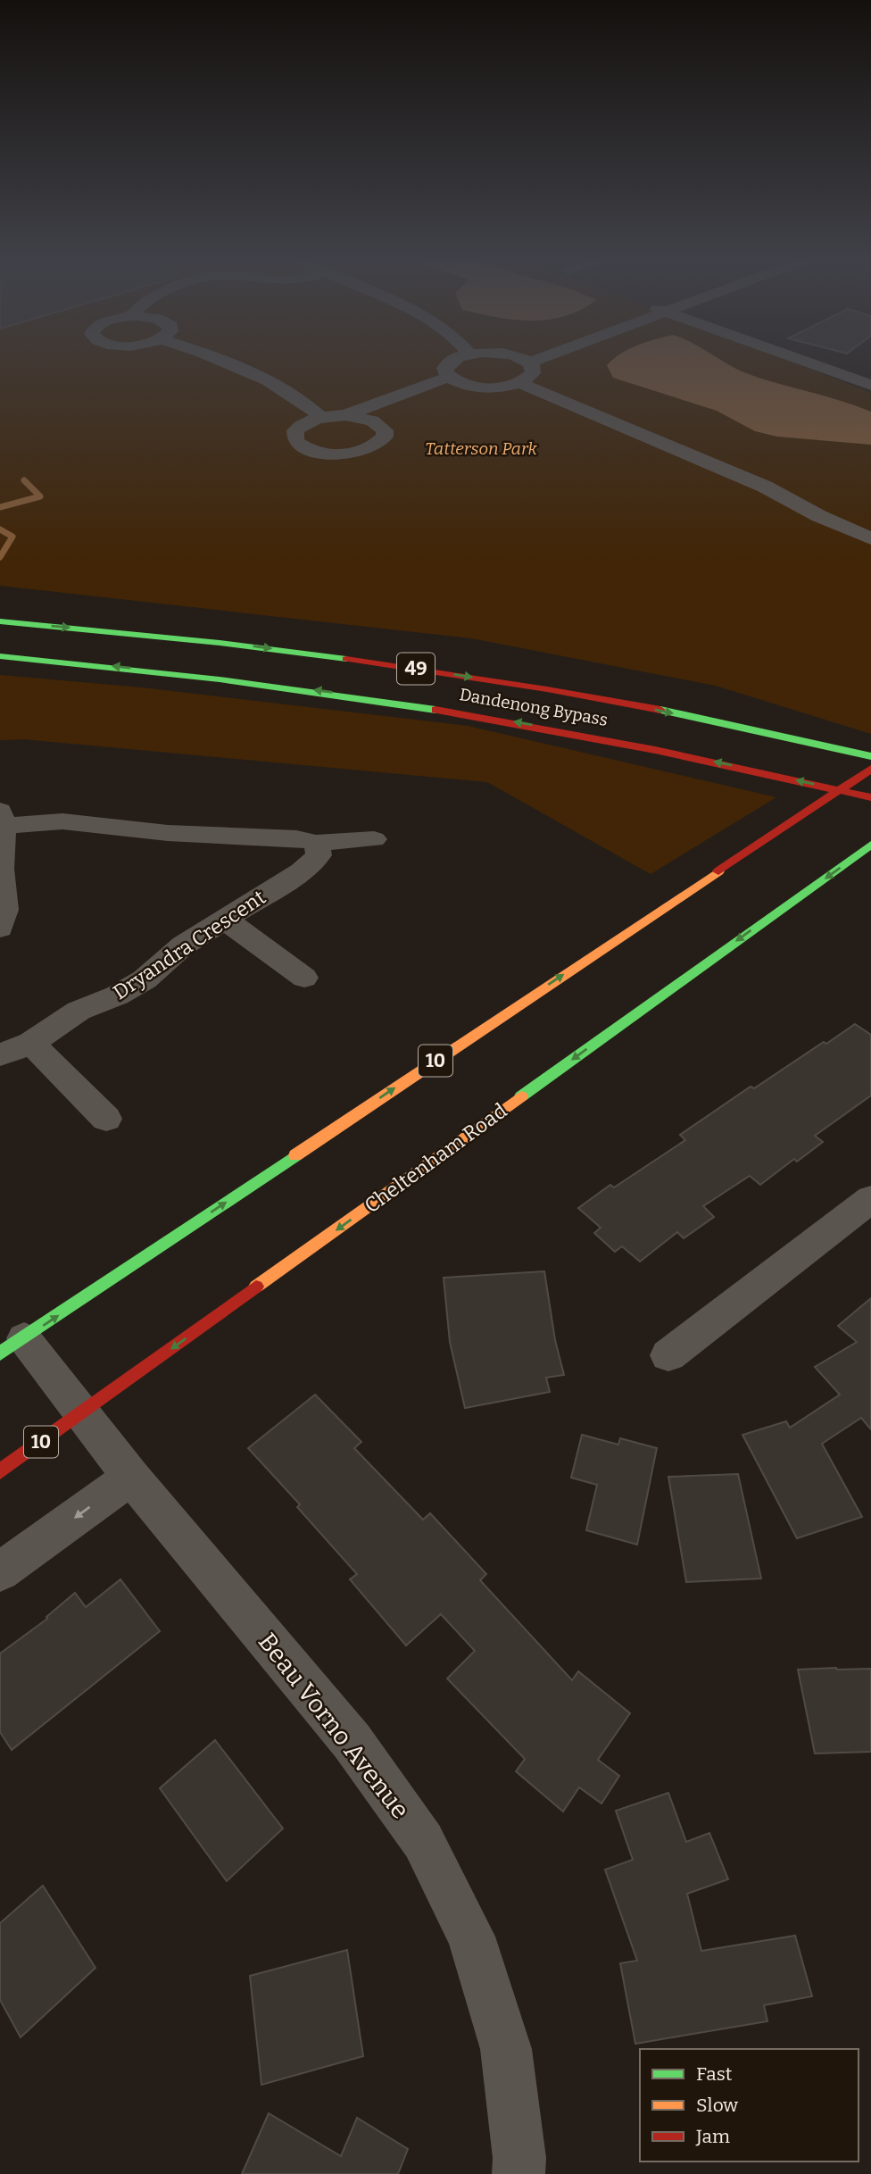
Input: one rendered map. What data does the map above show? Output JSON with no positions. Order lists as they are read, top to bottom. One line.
{"streets":{"main road":["49","Dandenong Bypass","10","Cheltenham Road"],"street":["Dryandra Crescent","Beau Vorno Avenue"]},"crossings":[["10","Beau Vorno Avenue"],["Cheltenham Road","Beau Vorno Avenue"]],"parks":["Tatterson Park"],"legend":["Fast","Slow","Jam"]}
